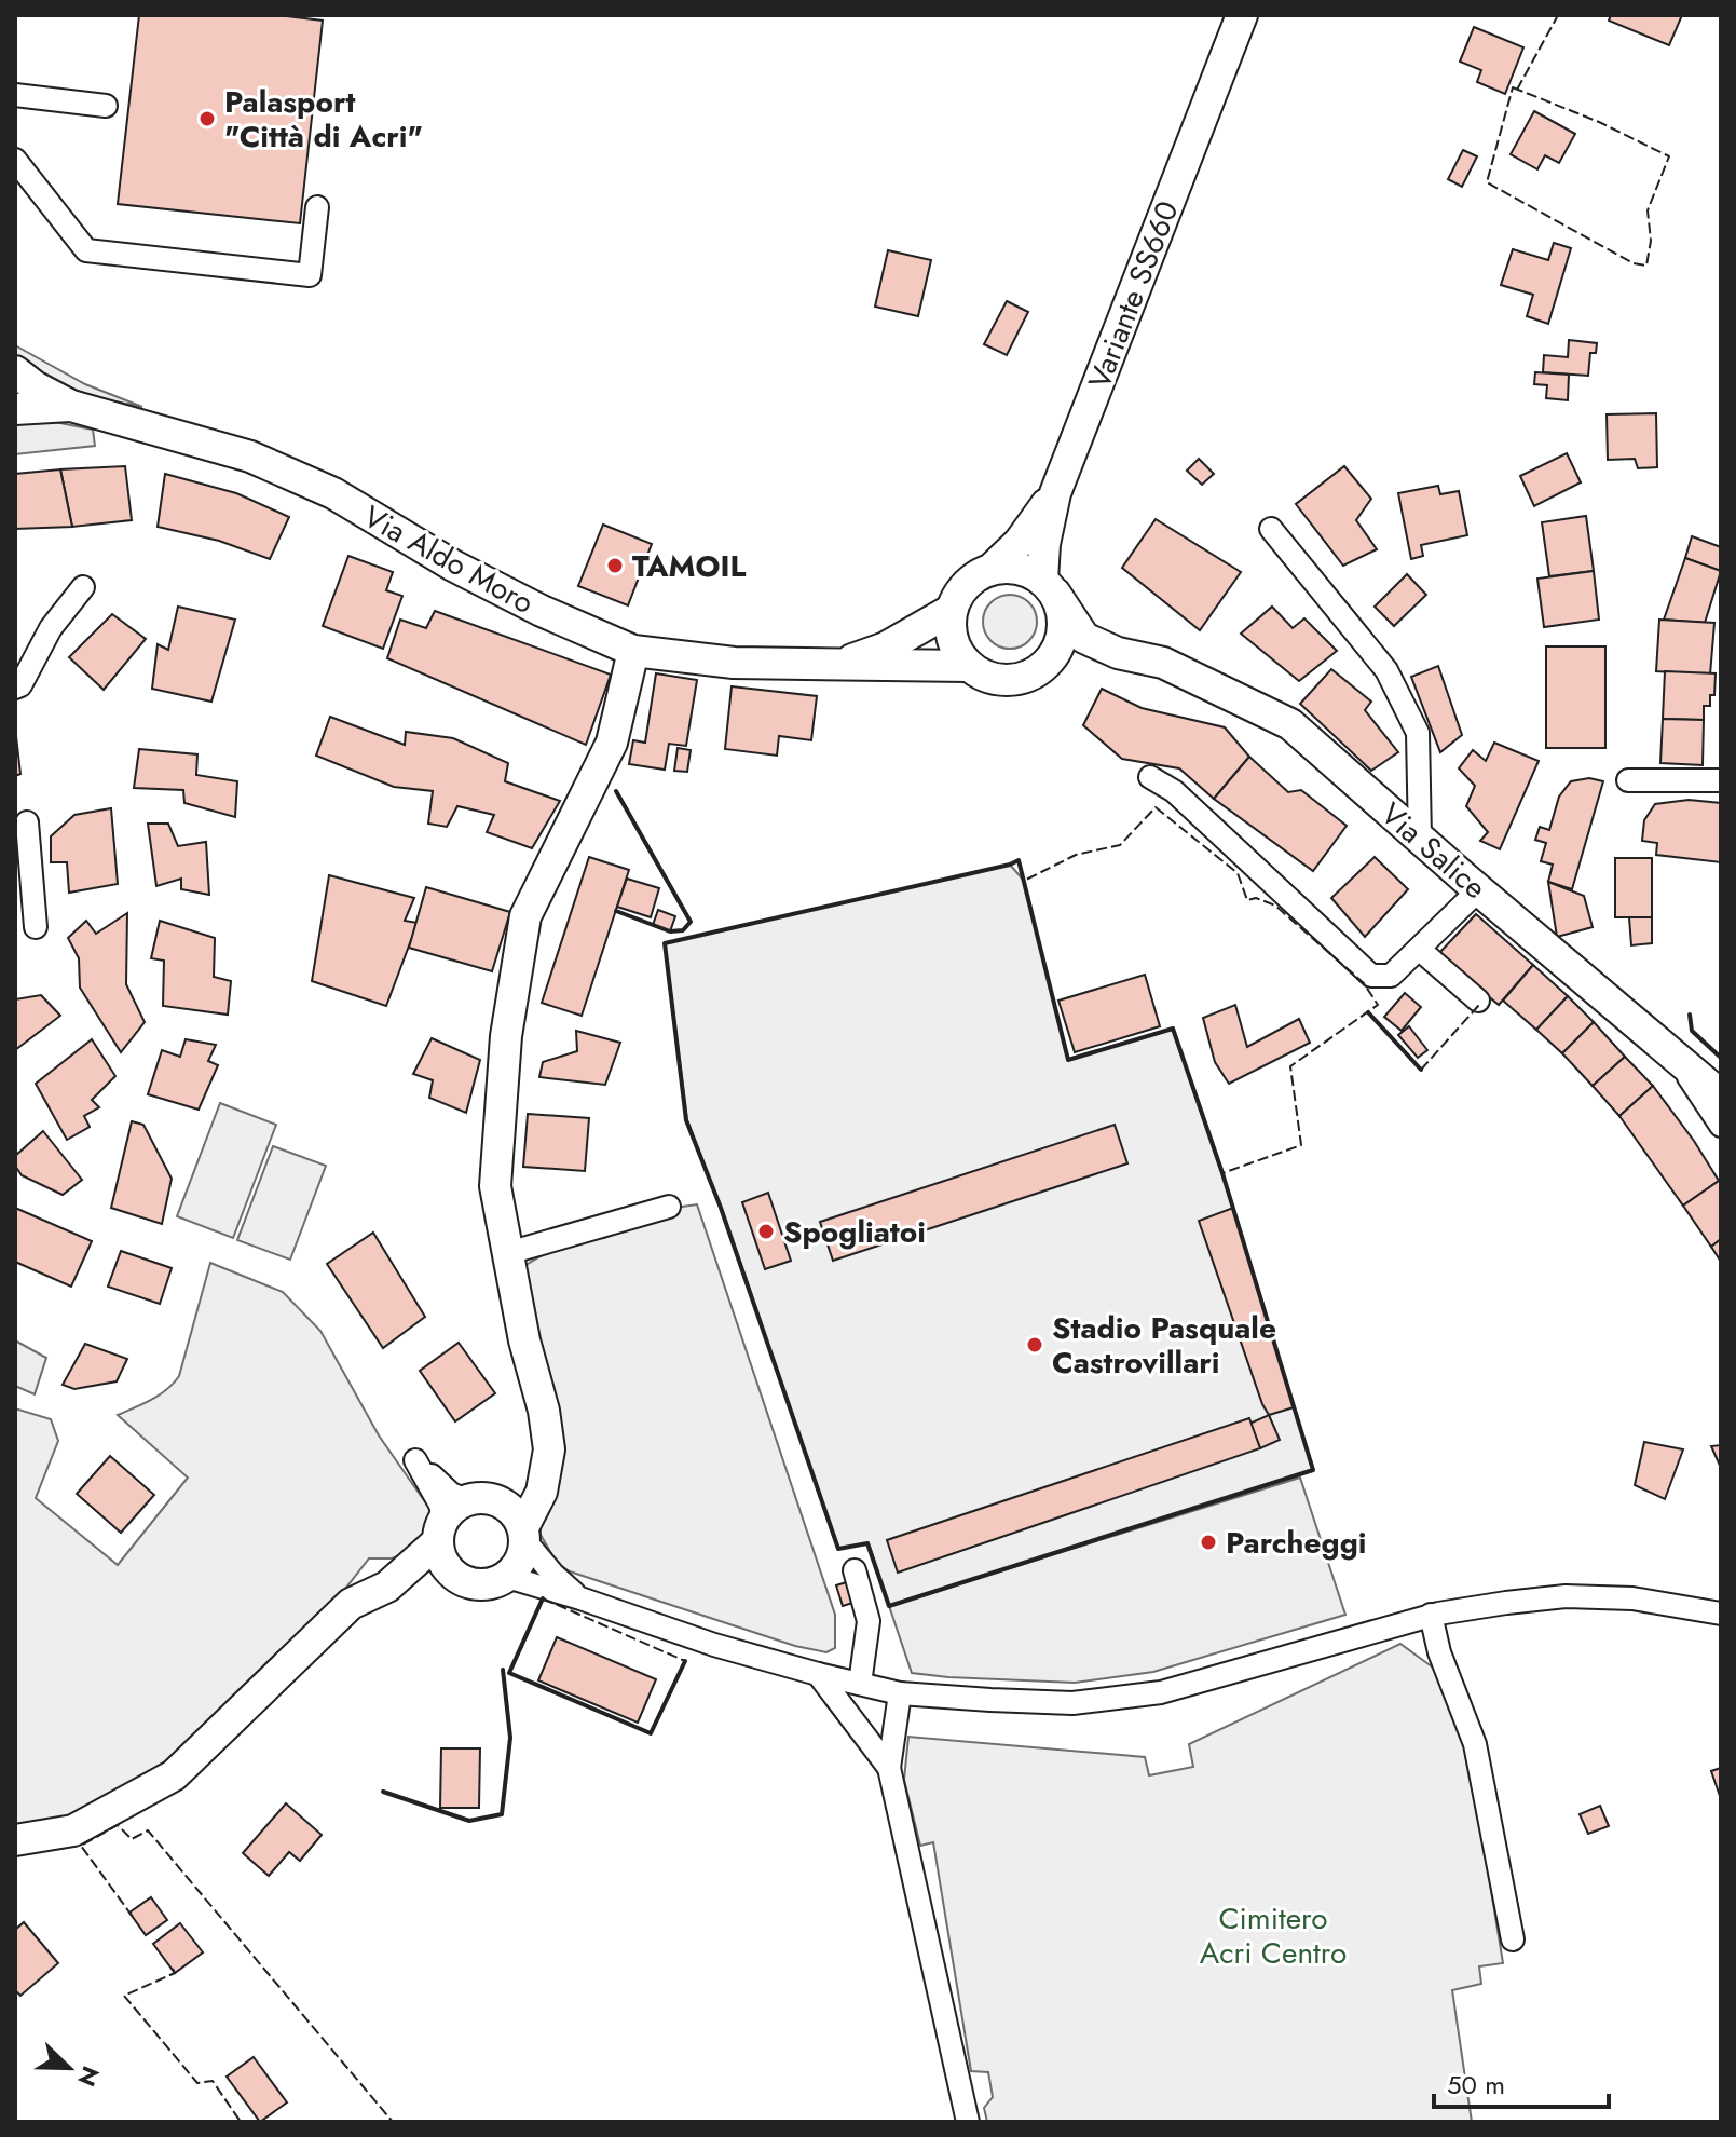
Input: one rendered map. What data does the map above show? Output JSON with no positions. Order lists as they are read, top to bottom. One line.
{"streets":{"main road":["Variante SS660","Via Aldo Moro","Via Salice"]},"crossings":[["Variante SS660","Via Aldo Moro"]],"parks":["Cimitero Acri Centro"],"places":["Palasport \"Città di Acri\"","TAMOIL","Spogliatoi","Stadio Pasquale Castrovillari","Parcheggi"],"scale_bar":"50 m","north":"bottom right"}
